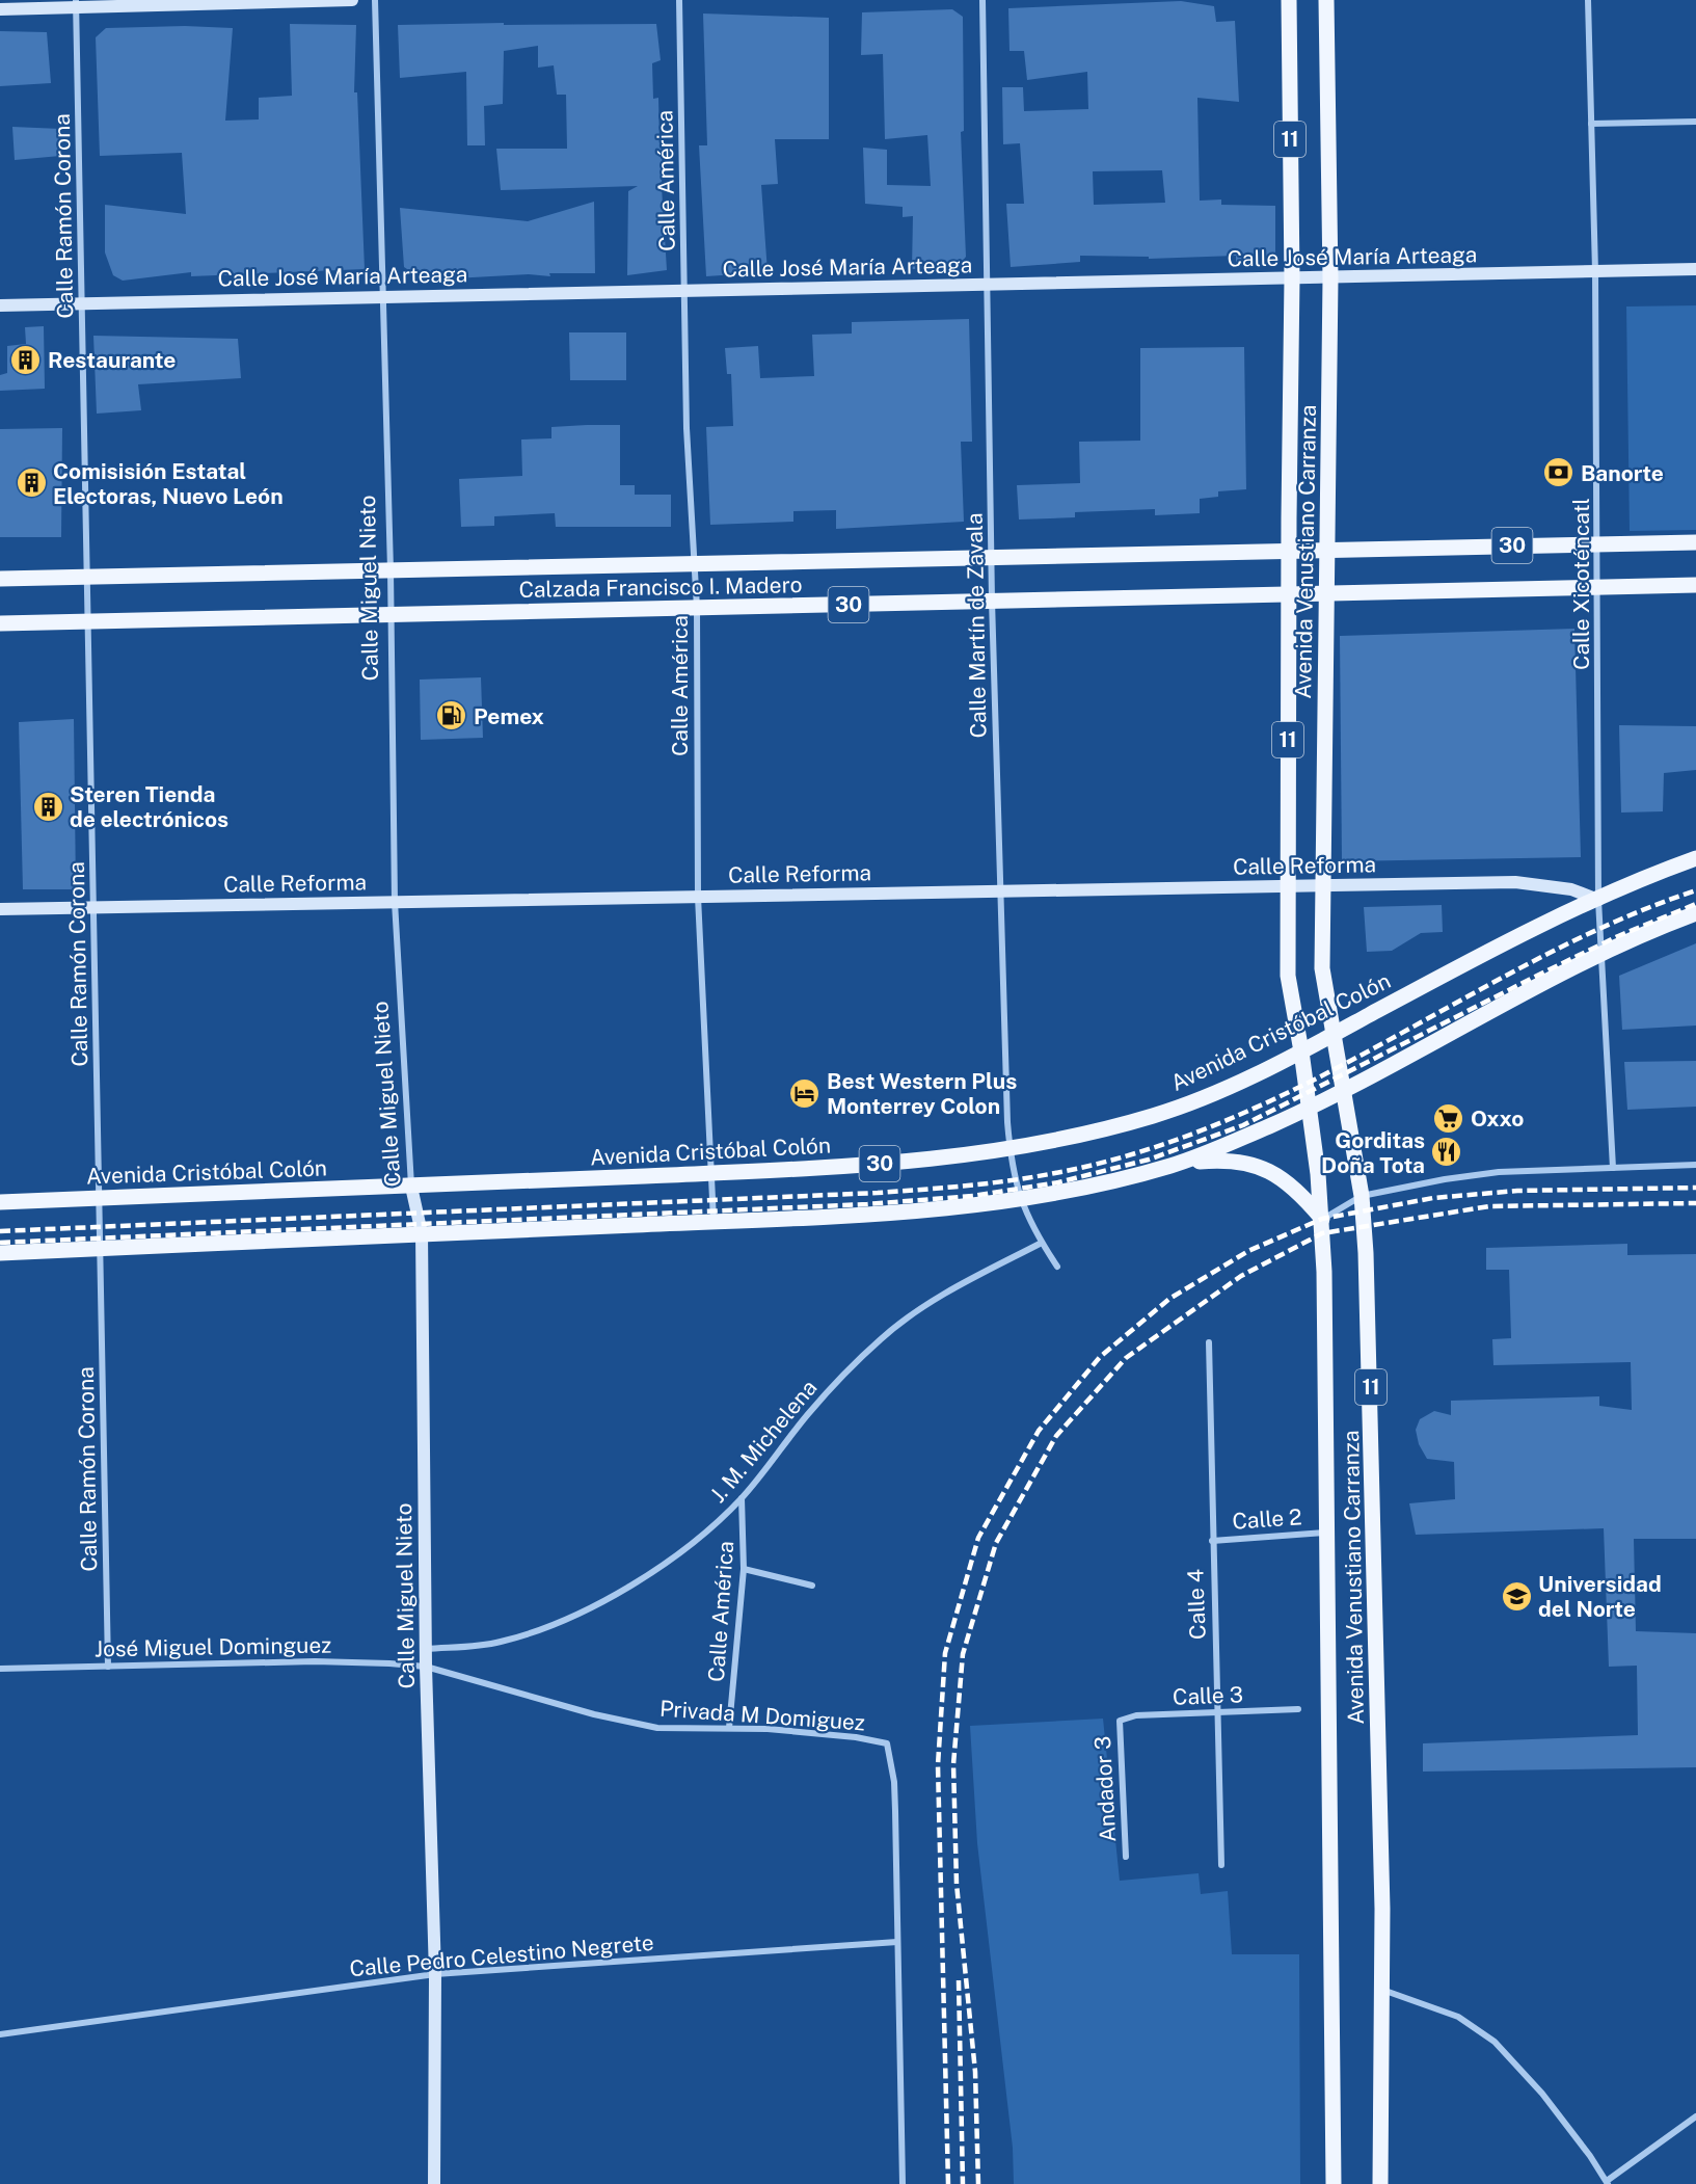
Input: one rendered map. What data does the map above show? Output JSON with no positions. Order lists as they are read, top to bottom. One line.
{"streets":{"main road":["11","30","Avenida Venustiano Carranza","Calzada Francisco I. Madero","Avenida Cristóbal Colón"],"street":["Calle América","Calle Ramón Corona","Calle José María Arteaga","Calle Xicoténcatl","Calle Miguel Nieto","Calle Martín de Zavala","Calle Reforma","J. M. Michelena","Calle 2","Calle 4","José Miguel Dominguez","Calle 3","Privada M Domiguez","Andador 3","Calle Pedro Celestino Negrete"]},"crossings":[["Calle América","Calle José María Arteaga"],["Calle América","30"],["Calle América","Calzada Francisco I. Madero"],["Calle América","Calle Reforma"],["Calle América","Avenida Cristóbal Colón"],["Calle América","J. M. Michelena"],["Calle América","Privada M Domiguez"],["Calle Ramón Corona","Calle José María Arteaga"],["Calle Ramón Corona","30"],["Calle Ramón Corona","Calzada Francisco I. Madero"],["Calle Ramón Corona","Calle Reforma"],["Calle Ramón Corona","Avenida Cristóbal Colón"],["Calle Ramón Corona","José Miguel Dominguez"],["Calle José María Arteaga","Avenida Venustiano Carranza"],["Calle José María Arteaga","Calle Xicoténcatl"],["Calle José María Arteaga","Calle Miguel Nieto"],["Calle José María Arteaga","Calle Martín de Zavala"],["30","Avenida Venustiano Carranza"],["30","Calle Xicoténcatl"],["30","Calle Miguel Nieto"],["30","Calle Martín de Zavala"],["Avenida Venustiano Carranza","Calzada Francisco I. Madero"],["Avenida Venustiano Carranza","Calle Reforma"],["Avenida Venustiano Carranza","Avenida Cristóbal Colón"],["Avenida Venustiano Carranza","Calle 2"],["Calle Xicoténcatl","Calzada Francisco I. Madero"],["Calle Xicoténcatl","Calle Reforma"],["Calle Xicoténcatl","Avenida Cristóbal Colón"],["Calzada Francisco I. Madero","Calle Miguel Nieto"],["Calzada Francisco I. Madero","Calle Martín de Zavala"],["Calle Miguel Nieto","Calle Reforma"],["Calle Miguel Nieto","Avenida Cristóbal Colón"],["Calle Miguel Nieto","J. M. Michelena"],["Calle Miguel Nieto","José Miguel Dominguez"],["Calle Miguel Nieto","Privada M Domiguez"],["Calle Miguel Nieto","Calle Pedro Celestino Negrete"],["Calle Martín de Zavala","Calle Reforma"],["Calle Martín de Zavala","Avenida Cristóbal Colón"],["Calle Martín de Zavala","J. M. Michelena"],["Calle Reforma","Avenida Cristóbal Colón"],["Calle 2","Calle 4"],["Calle 4","Calle 3"],["José Miguel Dominguez","Privada M Domiguez"],["Calle 3","Andador 3"],["Privada M Domiguez","Calle Pedro Celestino Negrete"]],"places":{"building":["Restaurante","Comisisión Estatal Electoras, Nuevo León","Steren Tienda de electrónicos"],"bank":["Banorte"],"fuel station":["Pemex"],"hotel":["Best Western Plus Monterrey Colon"],"supermarket":["Oxxo"],"restaurant":["Gorditas Doña Tota"],"school or university":["Universidad del Norte"]}}
